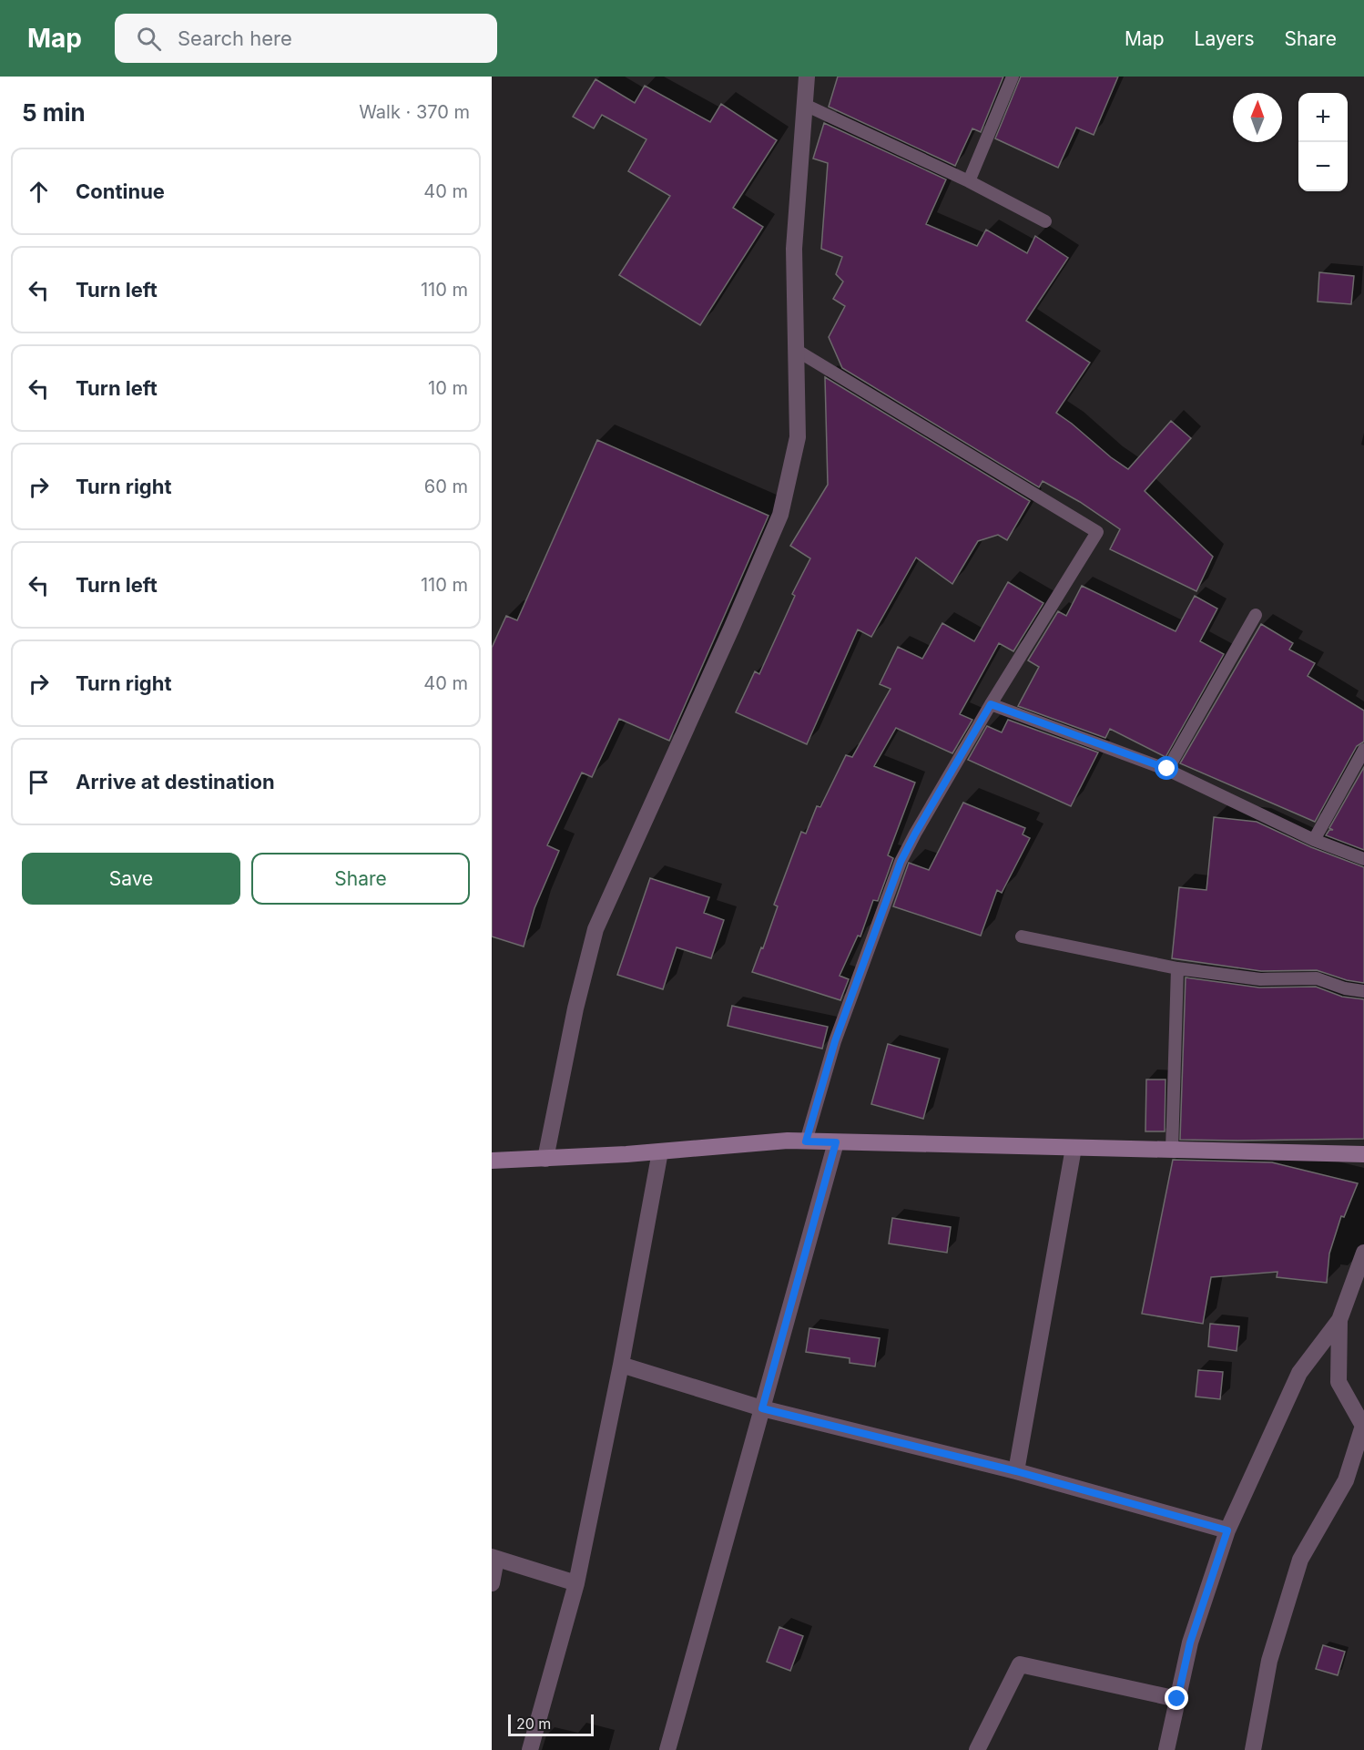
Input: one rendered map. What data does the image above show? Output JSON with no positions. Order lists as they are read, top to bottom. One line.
{"scale_bar":"20 m","north":"top","page":{"header":"Map","search":"Search here","nav":["Map","Layers","Share"],"heading":["5 min","Walk · 370 m"],"map_buttons":["+","−"],"list":[["Continue","40 m"],["Turn left","110 m"],["Turn left","10 m"],["Turn right","60 m"],["Turn left","110 m"],["Turn right","40 m"],"Arrive at destination"],"buttons":["Save","Share"],"scale":"20 m"}}
